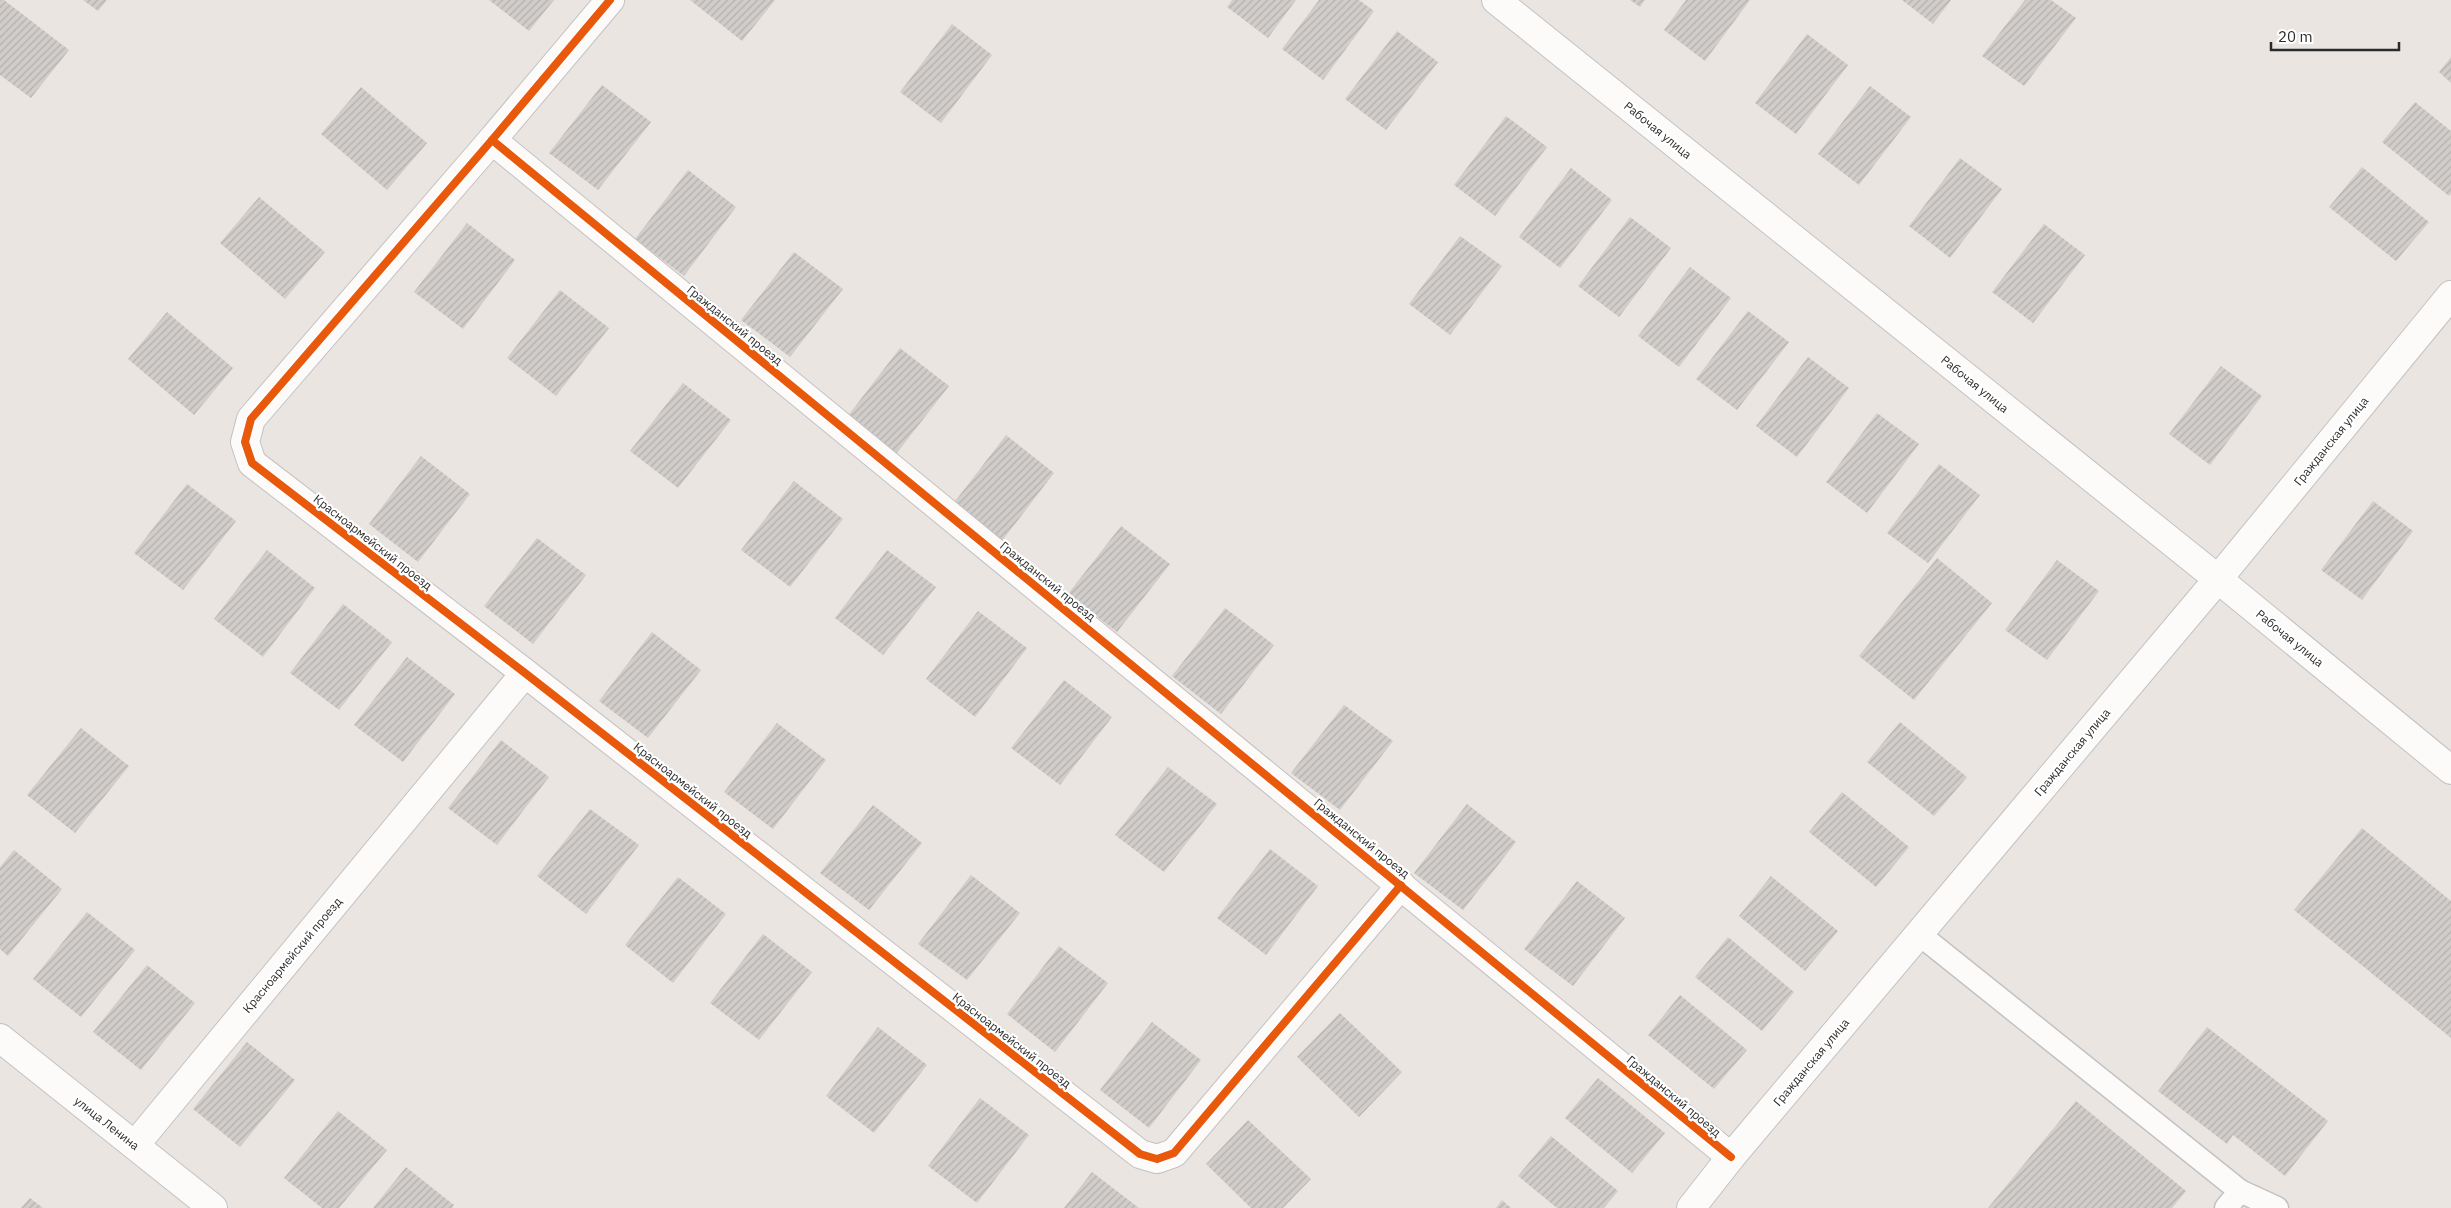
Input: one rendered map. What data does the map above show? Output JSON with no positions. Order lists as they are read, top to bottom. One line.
{"streets":{"street":["Рабочая улица","Гражданский проезд","Гражданская улица","Красноармейский проезд","улица Ленина"]},"crossings":[["Рабочая улица","Гражданская улица"],["Гражданский проезд","Гражданская улица"],["Гражданский проезд","Красноармейский проезд"],["Красноармейский проезд","улица Ленина"]],"scale_bar":"20 m"}
